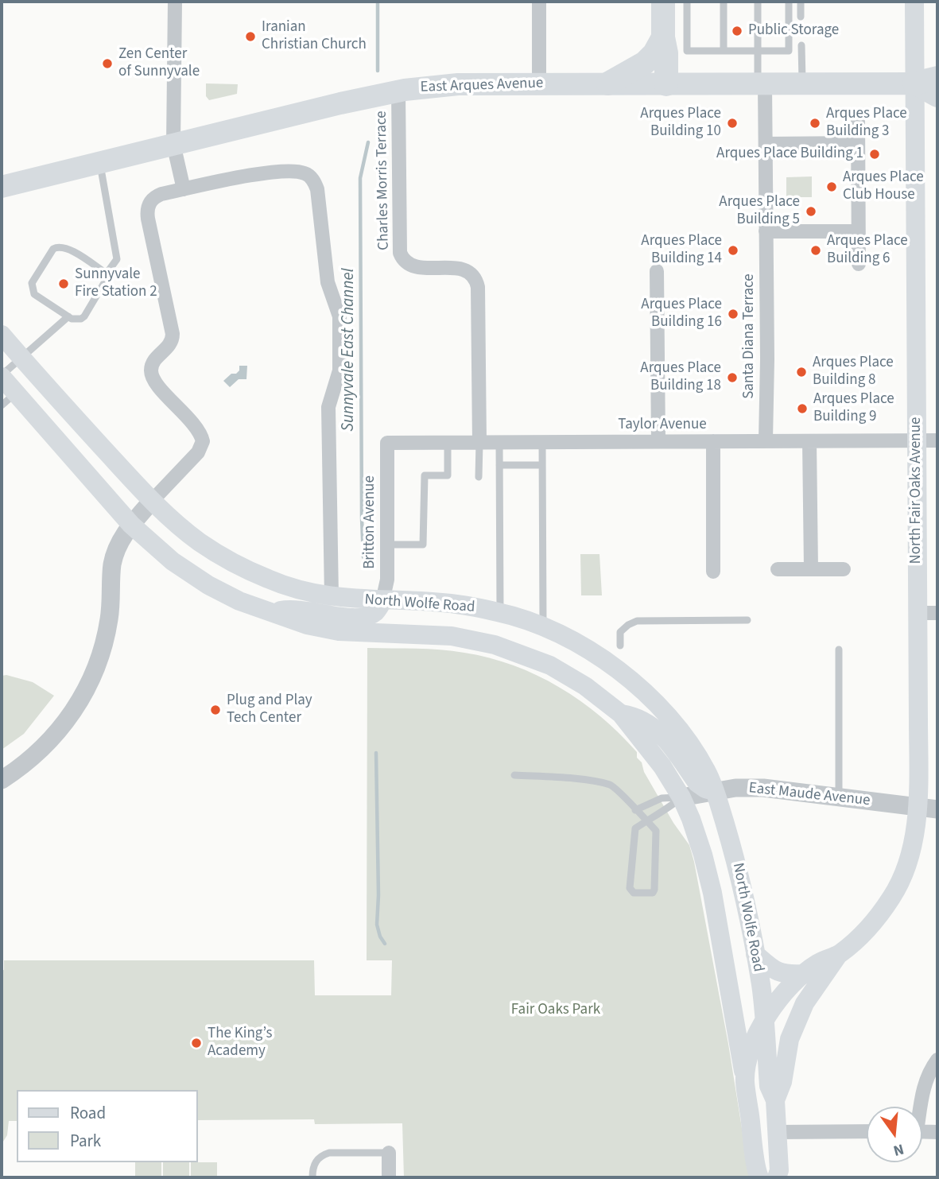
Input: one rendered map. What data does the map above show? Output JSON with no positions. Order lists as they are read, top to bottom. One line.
{"streets":{"main road":["East Arques Avenue","North Fair Oaks Avenue","North Wolfe Road"],"street":["Charles Morris Terrace","Santa Diana Terrace","Taylor Avenue","Britton Avenue","East Maude Avenue"]},"crossings":[["East Arques Avenue","Charles Morris Terrace"],["East Arques Avenue","Santa Diana Terrace"],["East Arques Avenue","North Fair Oaks Avenue"],["Charles Morris Terrace","Taylor Avenue"],["Santa Diana Terrace","Taylor Avenue"],["Taylor Avenue","North Fair Oaks Avenue"],["Taylor Avenue","Britton Avenue"],["North Fair Oaks Avenue","North Wolfe Road"],["North Fair Oaks Avenue","East Maude Avenue"],["Britton Avenue","North Wolfe Road"],["North Wolfe Road","East Maude Avenue"]],"water":["Sunnyvale East Channel"],"parks":["Fair Oaks Park"],"places":["Public Storage","Iranian Christian Church","Zen Center of Sunnyvale","Arques Place Building 10","Arques Place Building 3","Arques Place Building 1","Arques Place Club House","Arques Place Building 5","Arques Place Building 14","Arques Place Building 6","Sunnyvale Fire Station 2","Arques Place Building 16","Arques Place Building 8","Arques Place Building 18","Arques Place Building 9","Plug and Play Tech Center","The King’s Academy"],"legend":["Road","Park"],"north":"bottom"}
